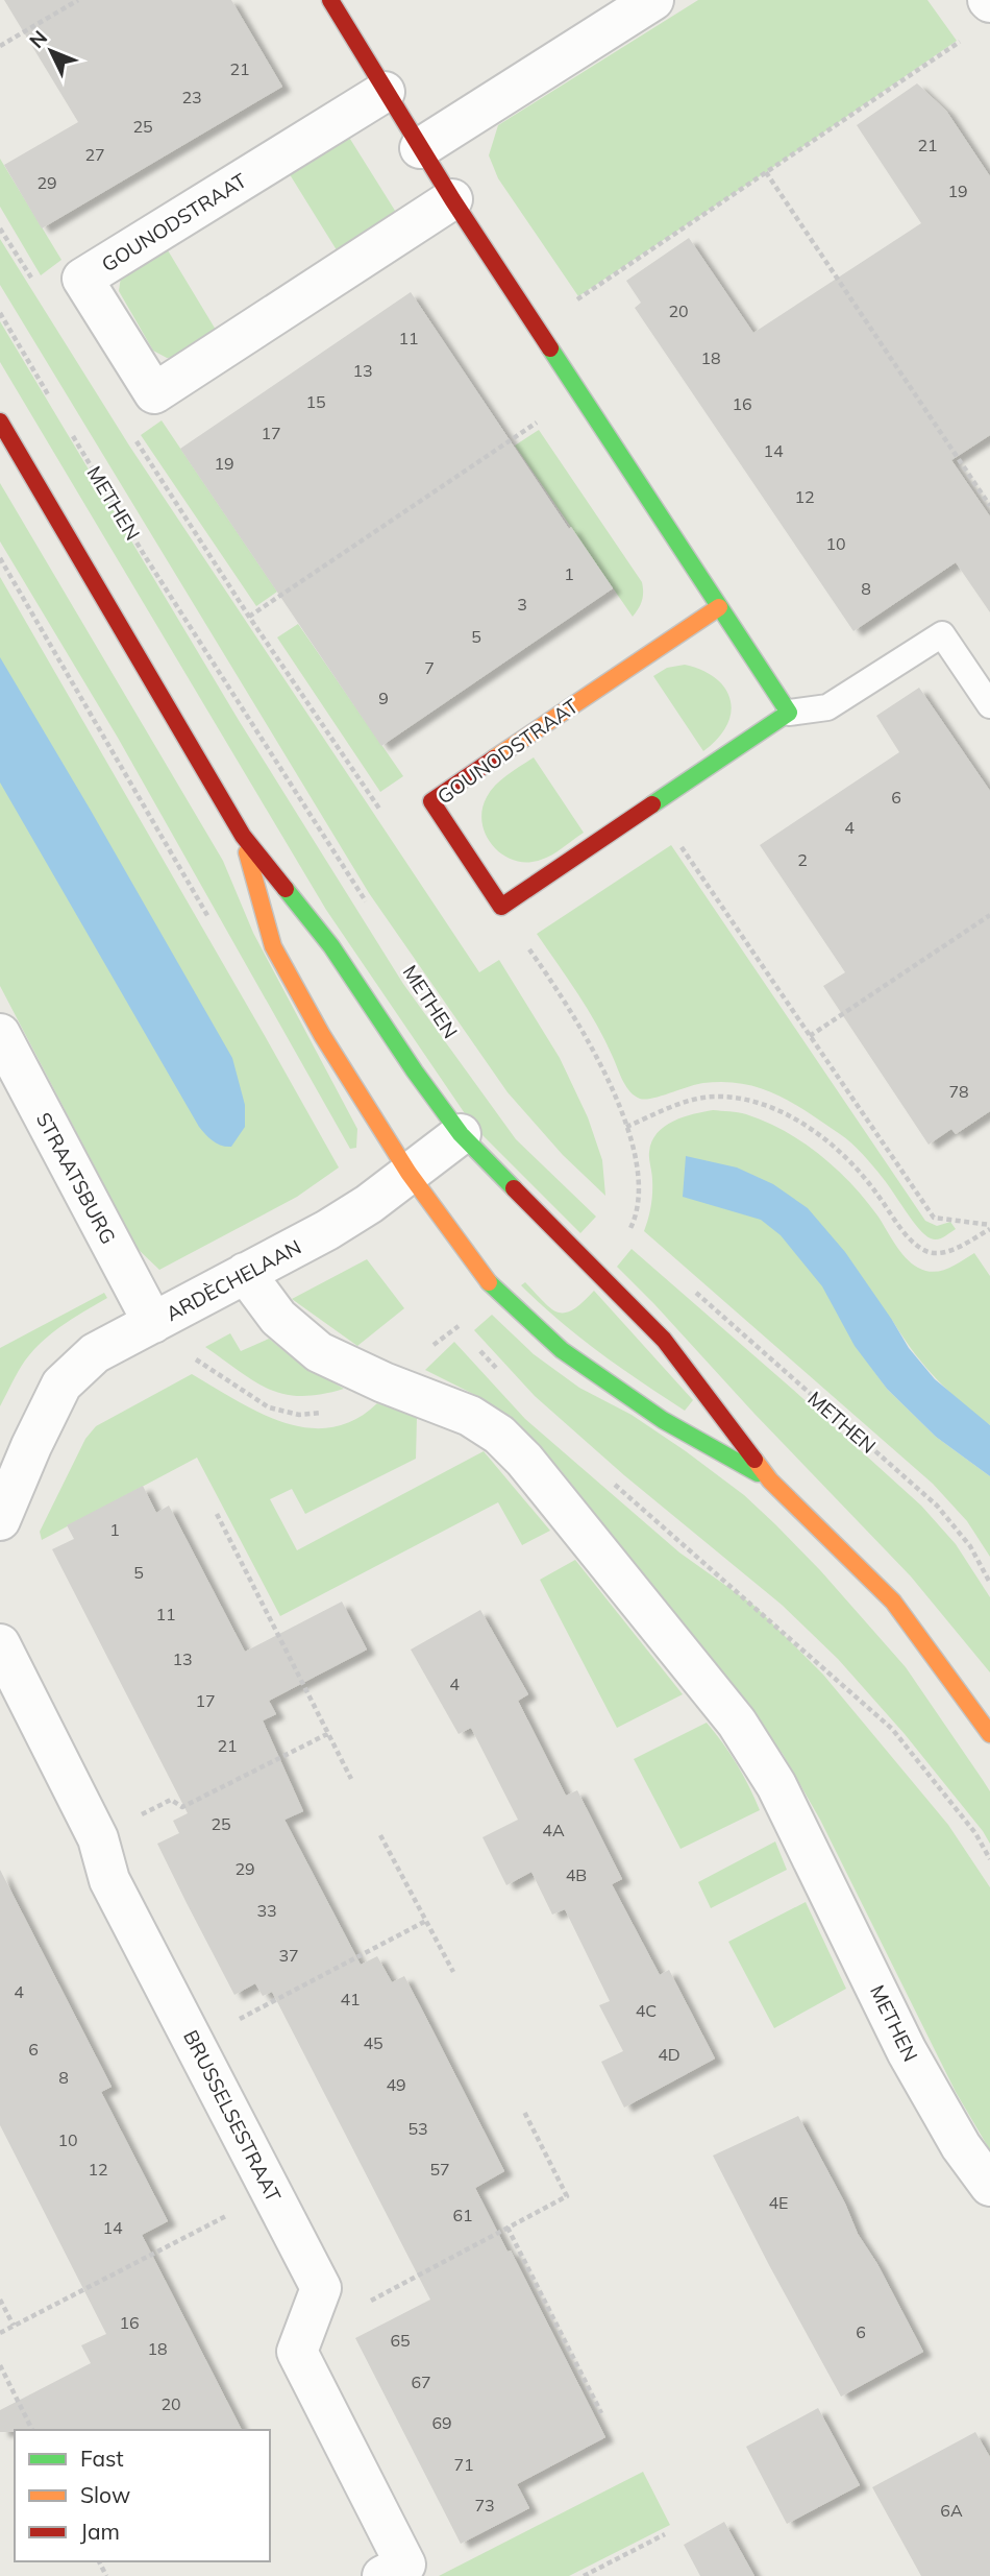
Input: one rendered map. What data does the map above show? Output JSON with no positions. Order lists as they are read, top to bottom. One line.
{"streets":{"street":["GOUNODSTRAAT","METHEN","STRAATSBURG","ARDÈCHELAAN","BRUSSELSESTRAAT"]},"crossings":[["METHEN","ARDÈCHELAAN"],["STRAATSBURG","ARDÈCHELAAN"]],"house_numbers":["21","23","25","21","27","29","19","20","11","18","13","15","16","17","14","19","12","10","1","8","3","5","7","9","6","4","2","78","1","5","11","13","4","17","21","25","4A","29","4B","33","37","4","41","4C","45","6","4D","8","49","53","10","12","57","4E","61","14","16","6","65","18","67","20","69","71","73","6A"],"legend":["Fast","Slow","Jam"],"north":"top left"}
